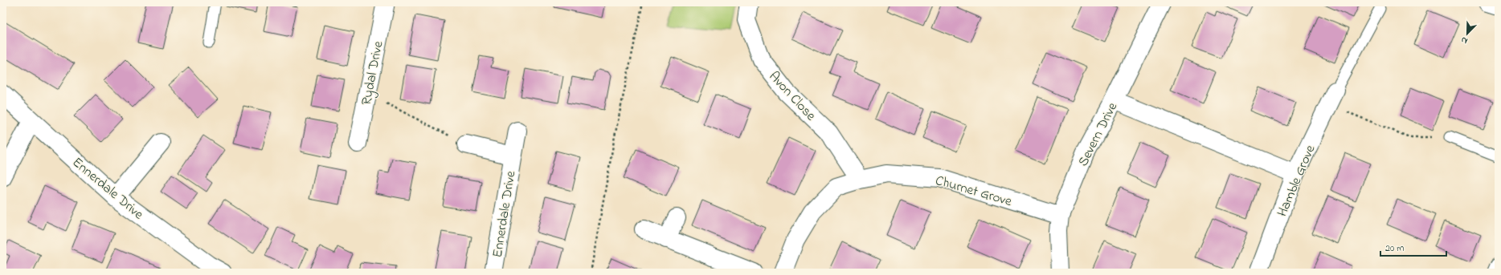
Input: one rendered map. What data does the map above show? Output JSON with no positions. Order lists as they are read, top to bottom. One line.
{"streets":{"street":["Rydal Drive","Avon Close","Severn Drive","Hamble Grove","Ennerdale Drive","Churnet Grove"]},"crossings":[["Avon Close","Churnet Grove"],["Severn Drive","Churnet Grove"]],"scale_bar":"20 m","north":"bottom left"}
